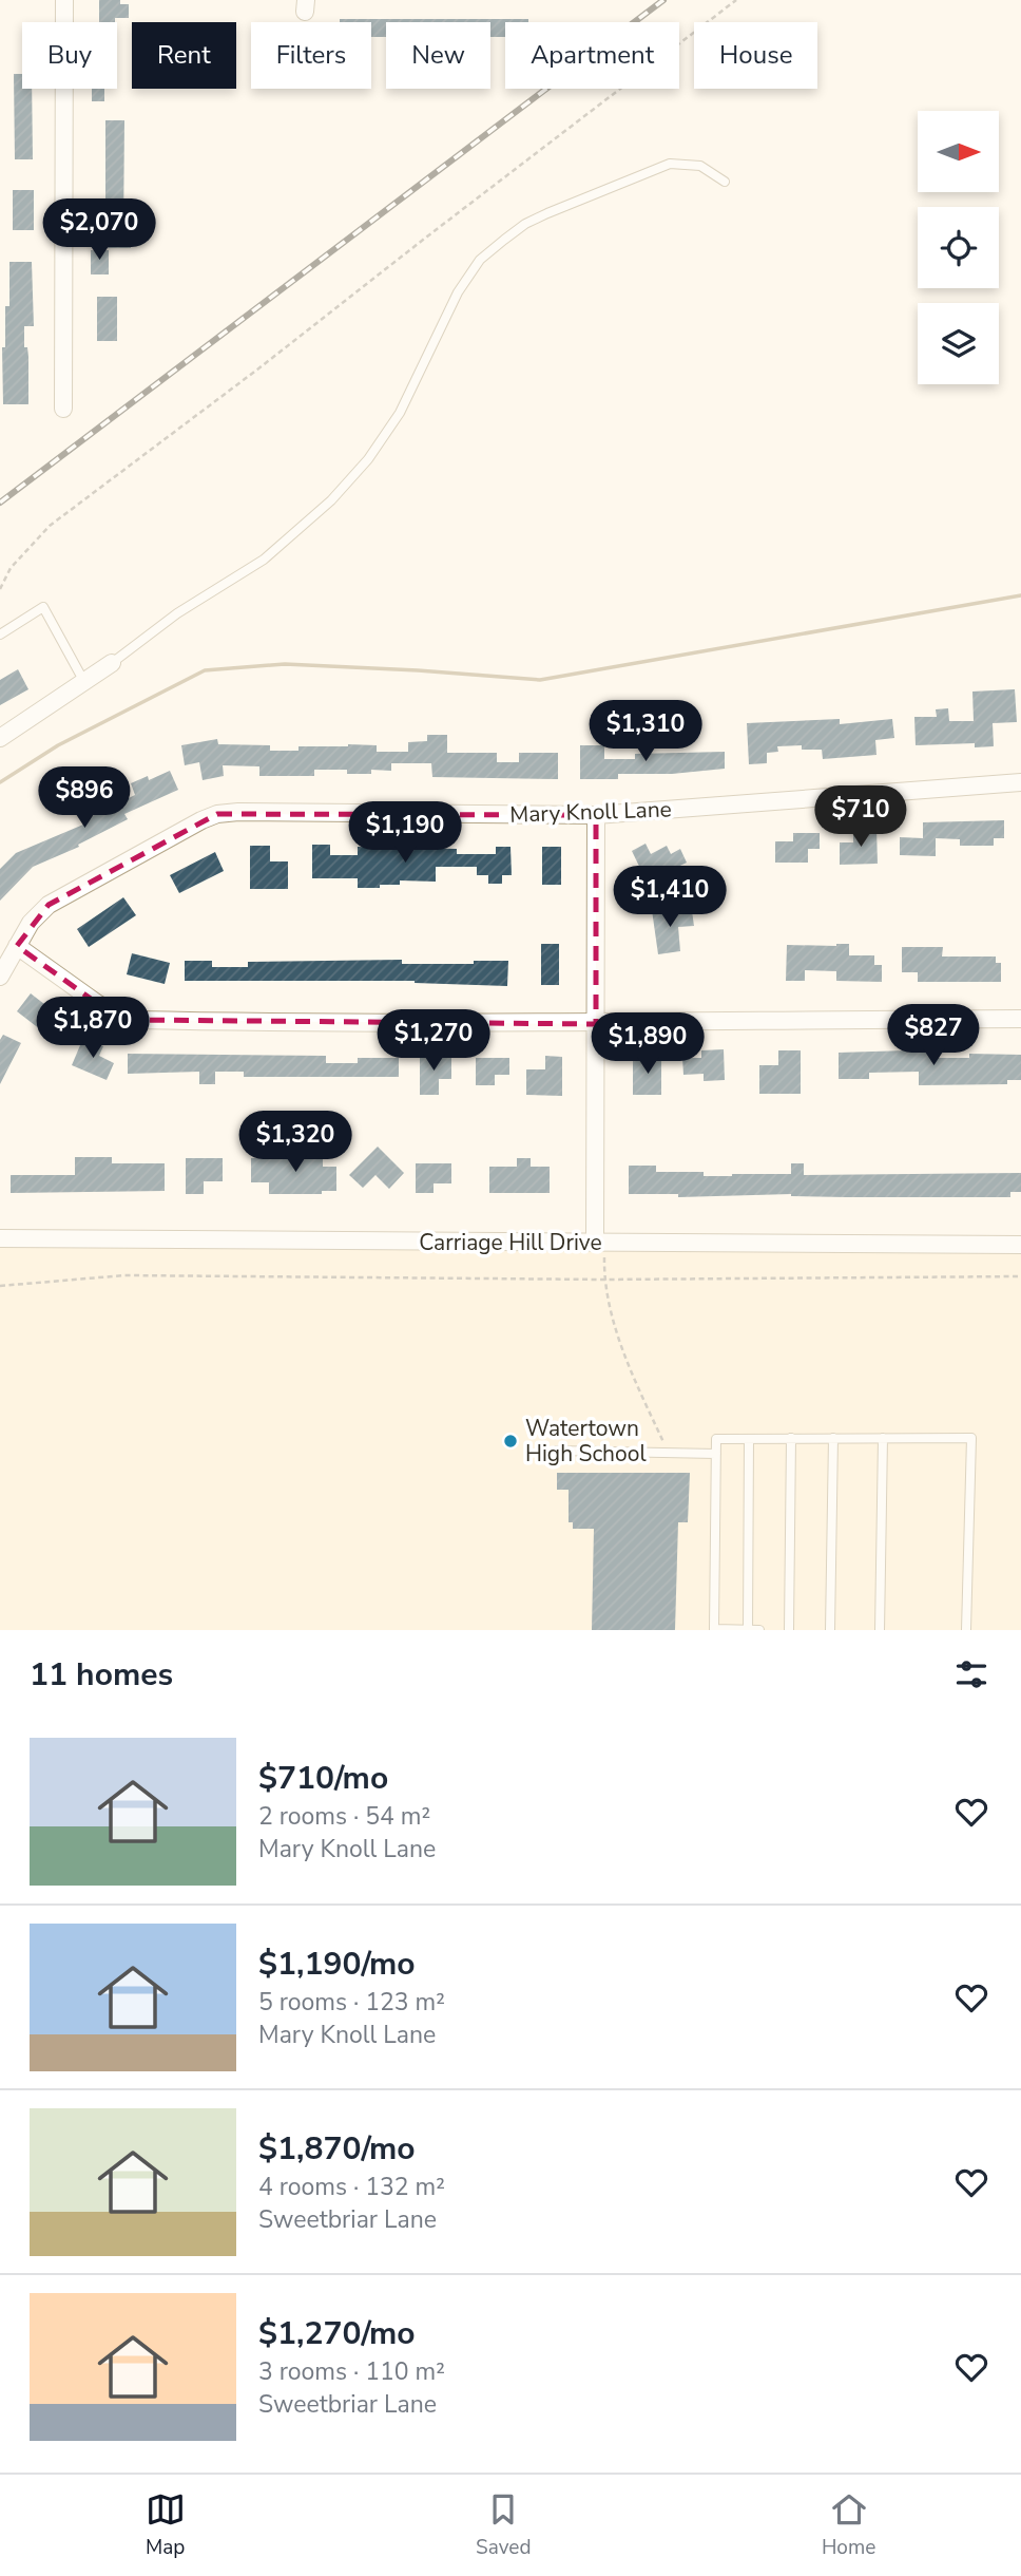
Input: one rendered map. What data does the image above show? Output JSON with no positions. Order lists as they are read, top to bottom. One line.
{"streets":{"street":["Mary Knoll Lane","Carriage Hill Drive"]},"places":["Watertown High School"],"north":"right","page":{"chip":["Buy","Rent","Filters","New","Apartment","House"],"price":["$2,070","$1,310","$896","$710","$1,190","$1,410","$1,870","$827","$1,270","$1,890","$1,320"],"heading":"11 homes","list":[{"name":"$710/mo","note":"2 rooms · 54 m² · Mary Knoll Lane"},{"name":"$1,190/mo","note":"5 rooms · 123 m² · Mary Knoll Lane"},{"name":"$1,870/mo","note":"4 rooms · 132 m² · Sweetbriar Lane"},{"name":"$1,270/mo","note":"3 rooms · 110 m² · Sweetbriar Lane"}],"tabs":["Map","Saved","Home"]}}
